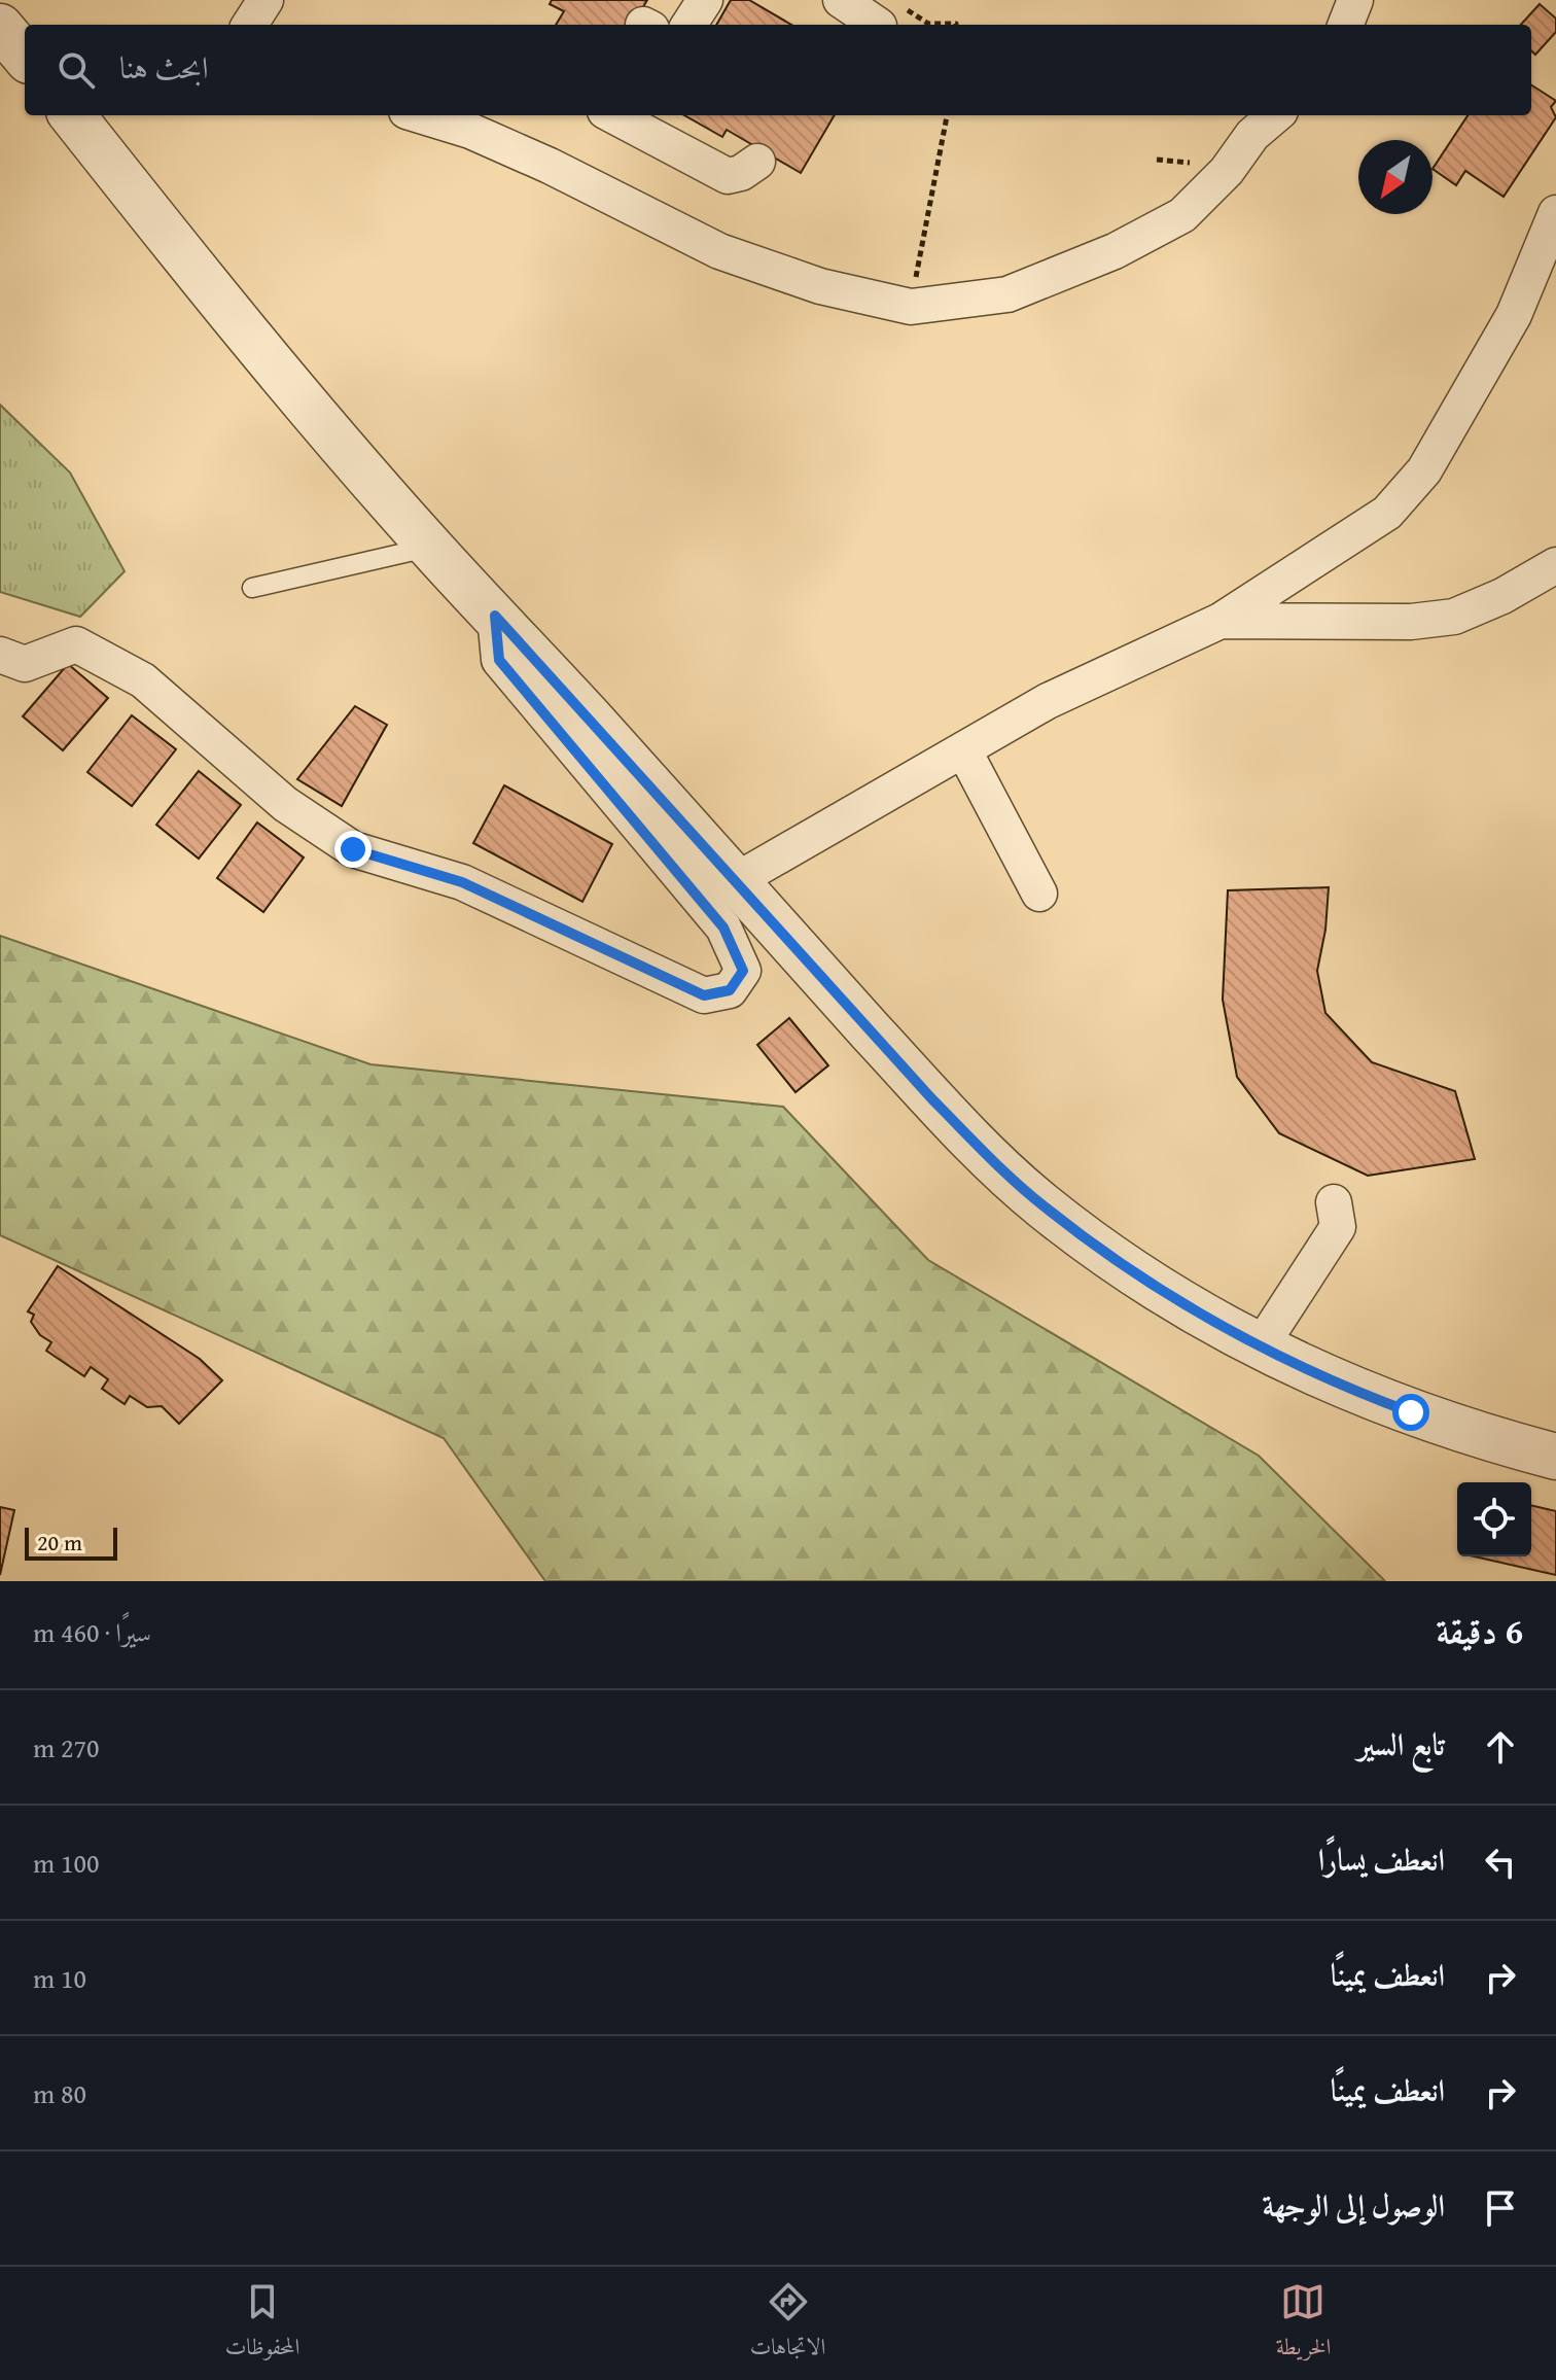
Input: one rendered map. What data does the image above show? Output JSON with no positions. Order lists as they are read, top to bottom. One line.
{"scale_bar":"20 m","north":"bottom left","page":{"search":"ابحث هنا","scale":"20 m","heading":["6 دقيقة","سيرًا · 460 m"],"list":[["تابع السير","270 m"],["انعطف يسارًا","100 m"],["انعطف يمينًا","10 m"],["انعطف يمينًا","80 m"],"الوصول إلى الوجهة"],"nav":["الخريطة","الاتجاهات","المحفوظات"]}}
